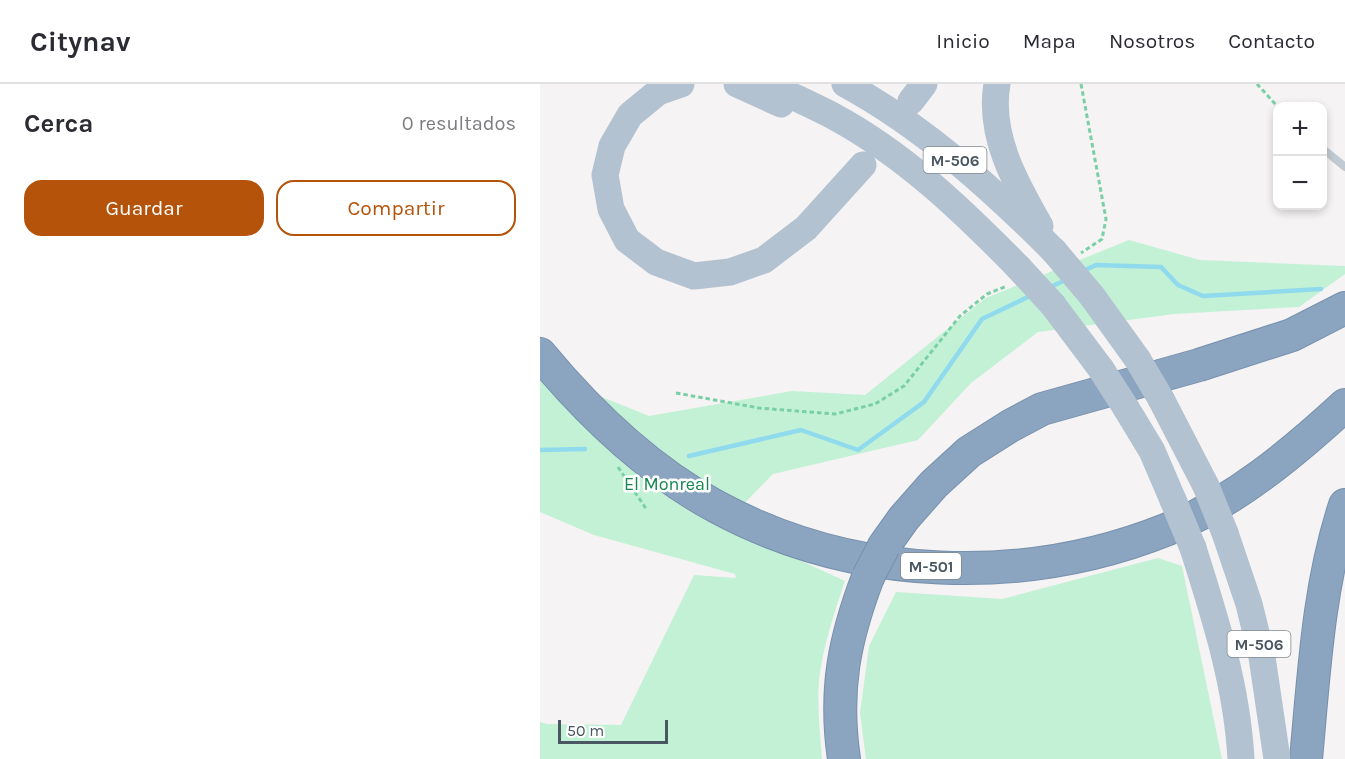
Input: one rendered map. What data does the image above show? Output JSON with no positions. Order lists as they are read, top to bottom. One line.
{"streets":{"highway":["M-501"],"main road":["M-506"]},"parks":["El Monreal"],"scale_bar":"50 m","page":{"header":"Citynav","nav":["Inicio","Mapa","Nosotros","Contacto"],"heading":["Cerca","0 resultados"],"map_buttons":["+","−"],"buttons":["Guardar","Compartir"],"scale":"50 m"}}
